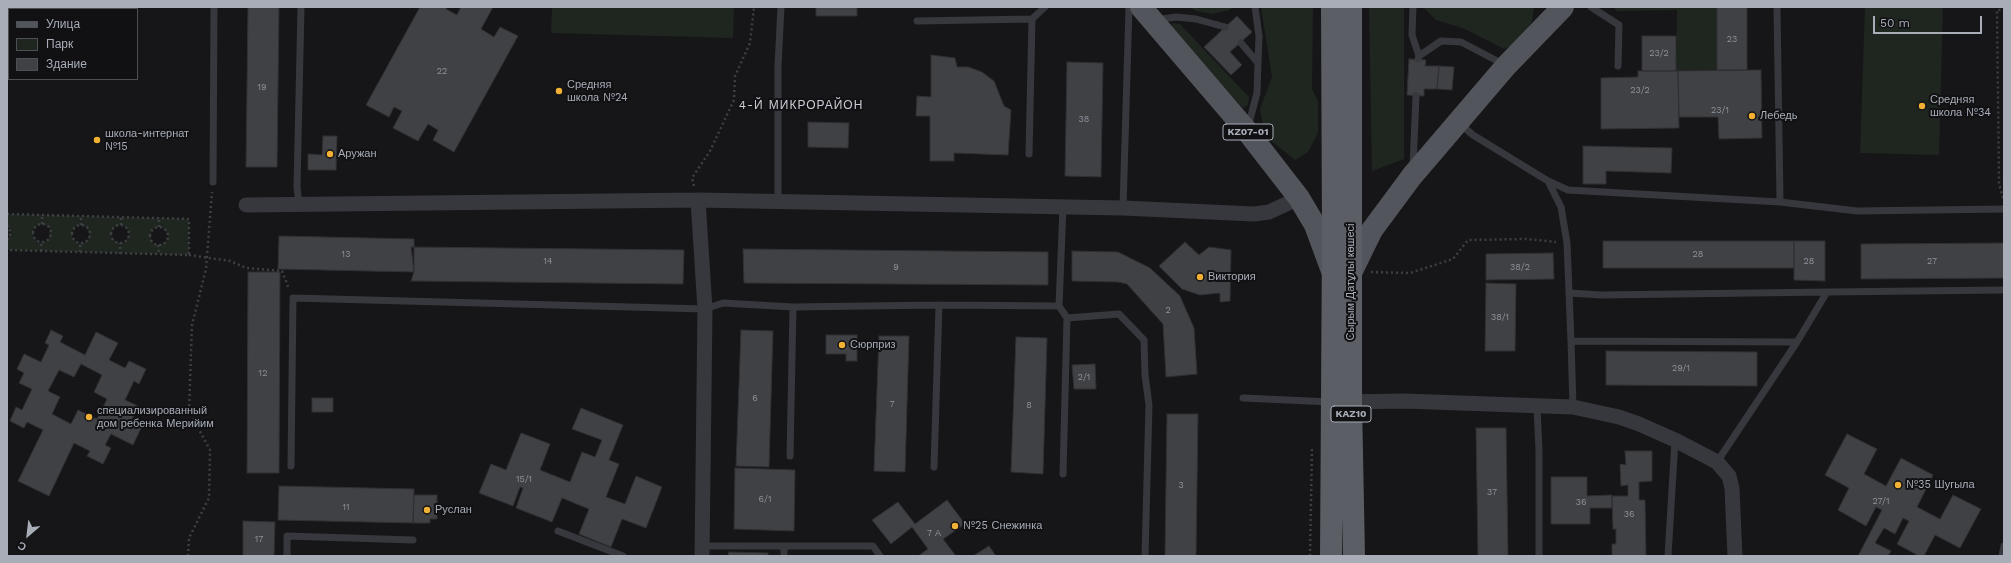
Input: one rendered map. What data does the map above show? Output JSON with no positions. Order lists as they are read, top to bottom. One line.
{"streets":{"highway":["Сырым Датұлы көшесі","KAZ10"],"main road":["KZ07-01"]},"crossings":[["KZ07-01","Сырым Датұлы көшесі"]],"districts":["4-Й МИКРОРАЙОН"],"places":["Средняя школа №24","Средняя школа №34","Лебедь","школа-интернат №15","Аружан","Виктория","Сюрприз","специализированный дом ребенка Мерийим","№35 Шугыла","Руслан","№25 Снежинка"],"house_numbers":["23","23/2","22","19","23/2","23/1","38","13","28","14","28","27","9","38/2","2","38/1","29/1","12","2/1","6","7","8","15/1","3","37","6/1","27/1","36","11","36","7 А","17"],"legend":["Улица","Парк","Здание"],"scale_bar":"50 m","north":"bottom left"}
